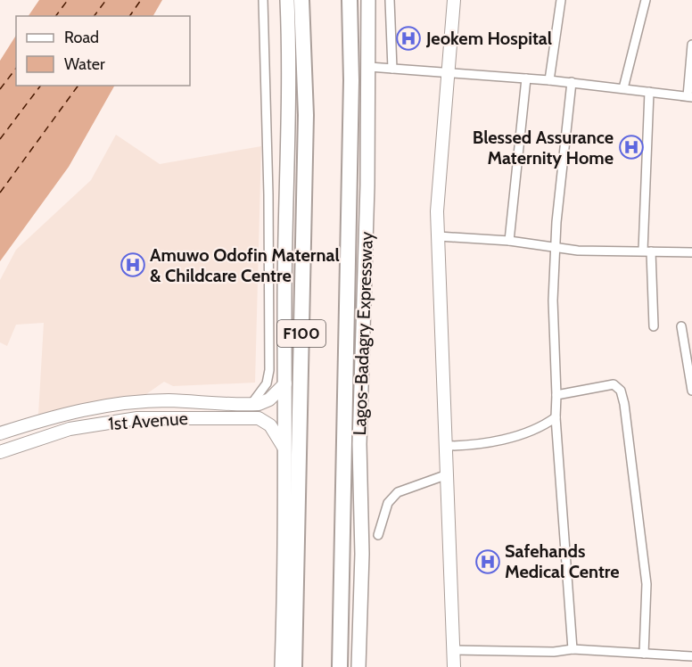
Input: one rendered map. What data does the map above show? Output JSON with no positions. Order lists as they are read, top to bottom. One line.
{"streets":{"highway":["F100","Lagos-Badagry Expressway"],"main road":["1st Avenue"]},"places":{"hospital":["Jeokem Hospital","Blessed Assurance Maternity Home","Amuwo Odofin Maternal & Childcare Centre","Safehands Medical Centre"]},"legend":["Road","Water"]}
